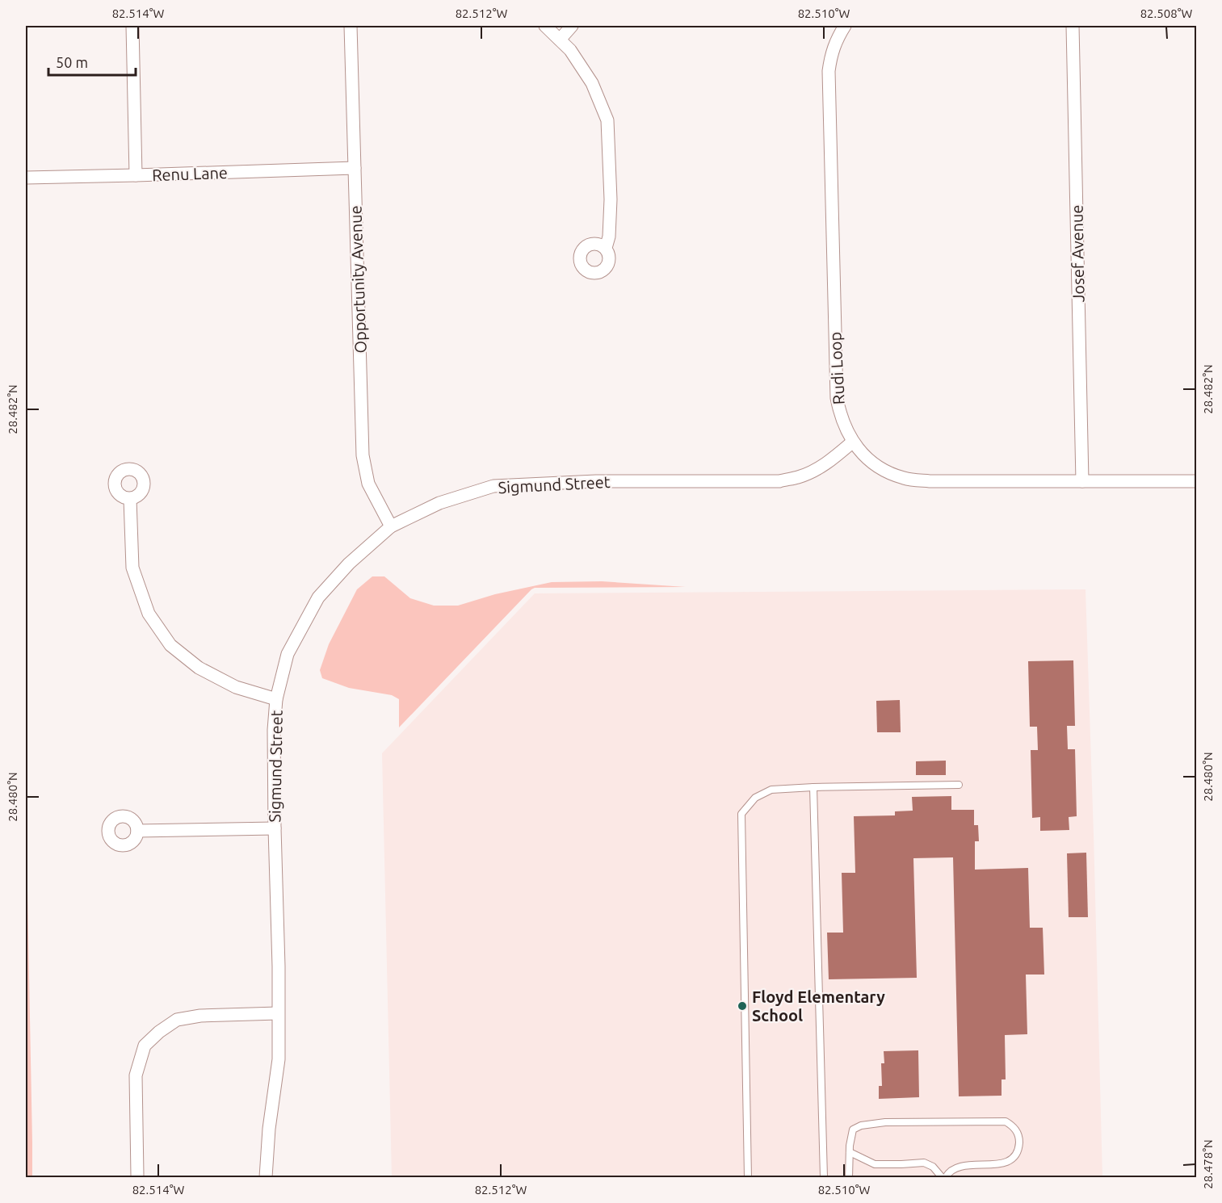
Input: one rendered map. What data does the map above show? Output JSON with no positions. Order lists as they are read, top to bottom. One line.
{"streets":{"street":["Renu Lane","Josef Avenue","Opportunity Avenue","Rudi Loop","Sigmund Street"]},"crossings":[["Renu Lane","Opportunity Avenue"],["Josef Avenue","Rudi Loop"],["Opportunity Avenue","Sigmund Street"],["Rudi Loop","Sigmund Street"]],"places":["Floyd Elementary School"],"scale_bar":"50 m","coordinates":["82.514°W","82.512°W","82.510°W","82.508°W","28.482°N","28.480°N","28.478°N"]}
